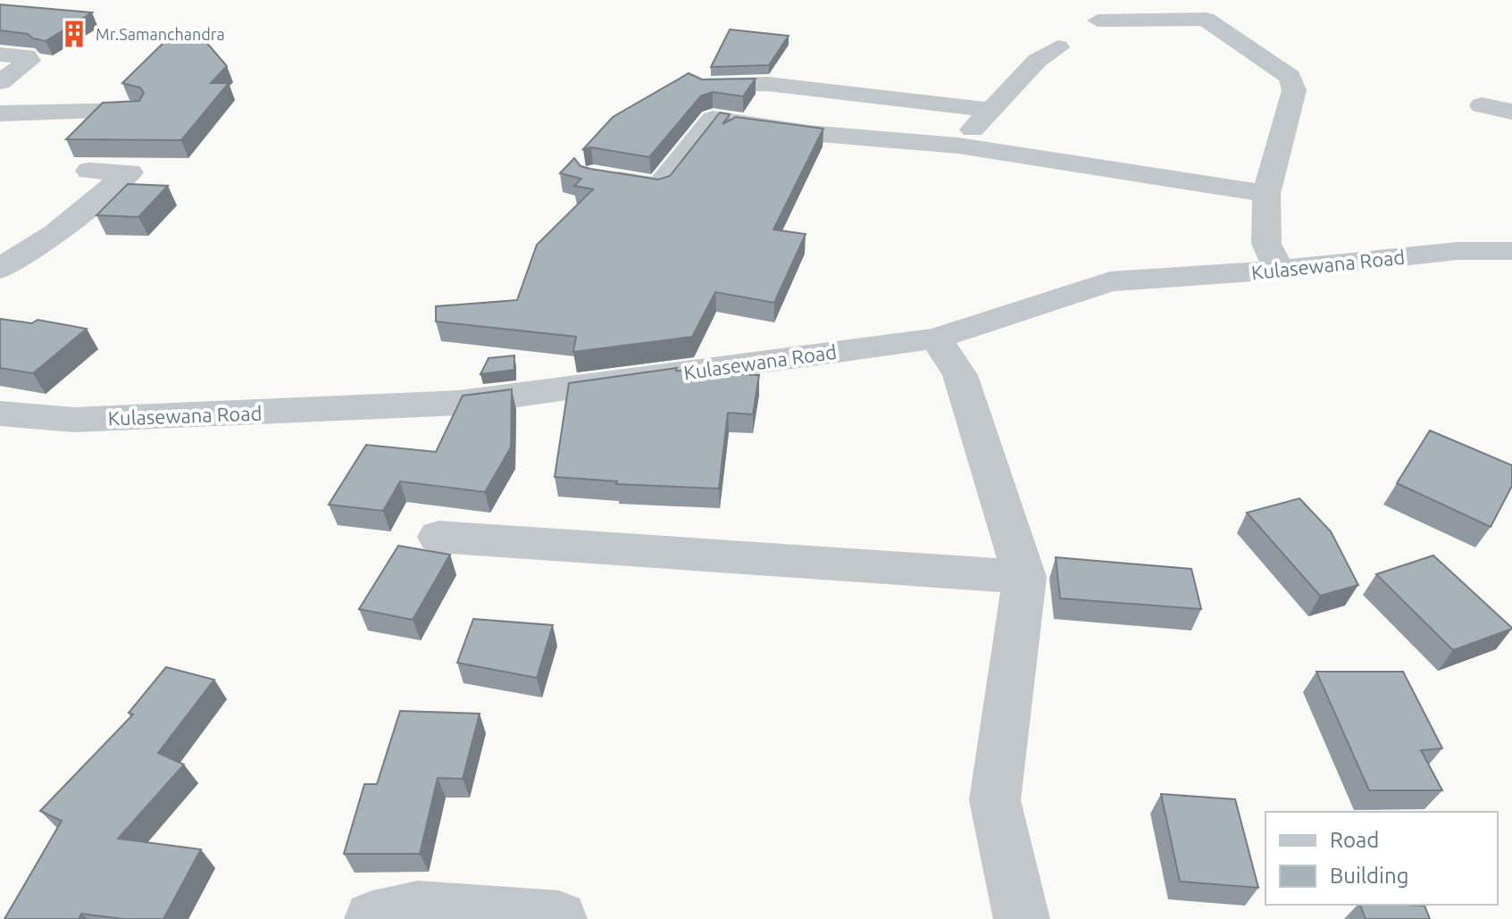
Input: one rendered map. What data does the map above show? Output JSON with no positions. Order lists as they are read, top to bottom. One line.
{"streets":{"street":["Kulasewana Road"]},"places":{"building":["Mr.Samanchandra"]},"legend":["Road","Building"]}
